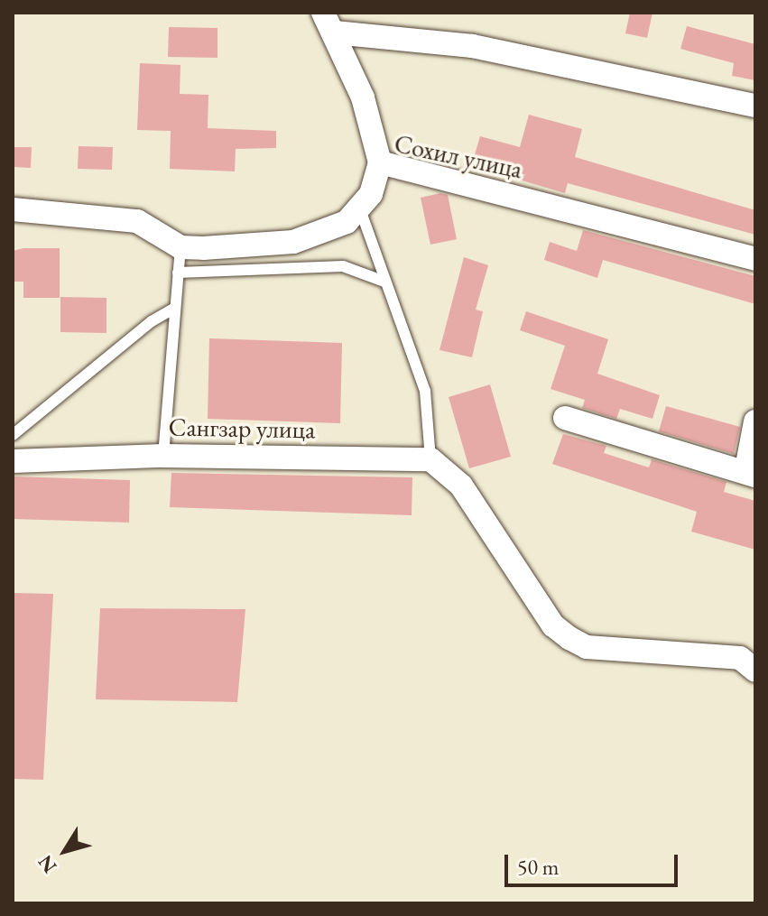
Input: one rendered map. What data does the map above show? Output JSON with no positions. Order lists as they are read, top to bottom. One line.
{"streets":{"street":["Сохил улица","Сангзар улица"]},"scale_bar":"50 m","north":"bottom left"}
